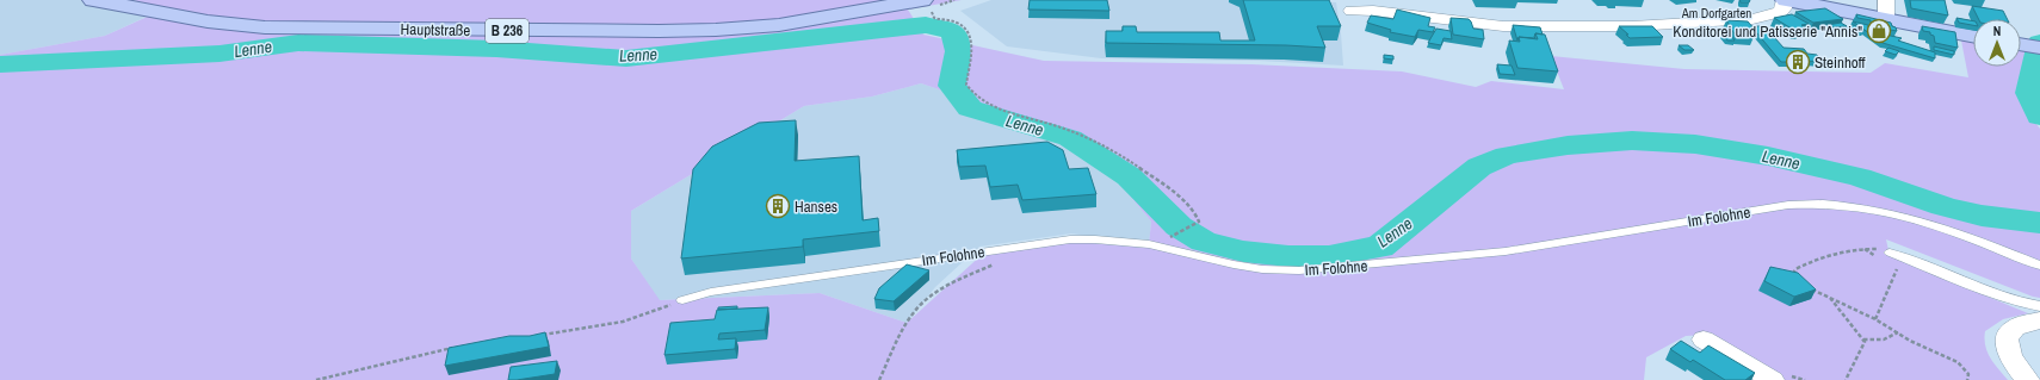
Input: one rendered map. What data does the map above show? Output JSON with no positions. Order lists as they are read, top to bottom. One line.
{"streets":{"main road":["Hauptstraße","B 236"],"street":["Am Dorfgarten"],"lane":["Im Folohne"]},"water":["Lenne"],"places":{"shop":["Konditorei und Patisserie \"Annis\""],"building":["Steinhoff","Hanses"]},"north":"top"}
